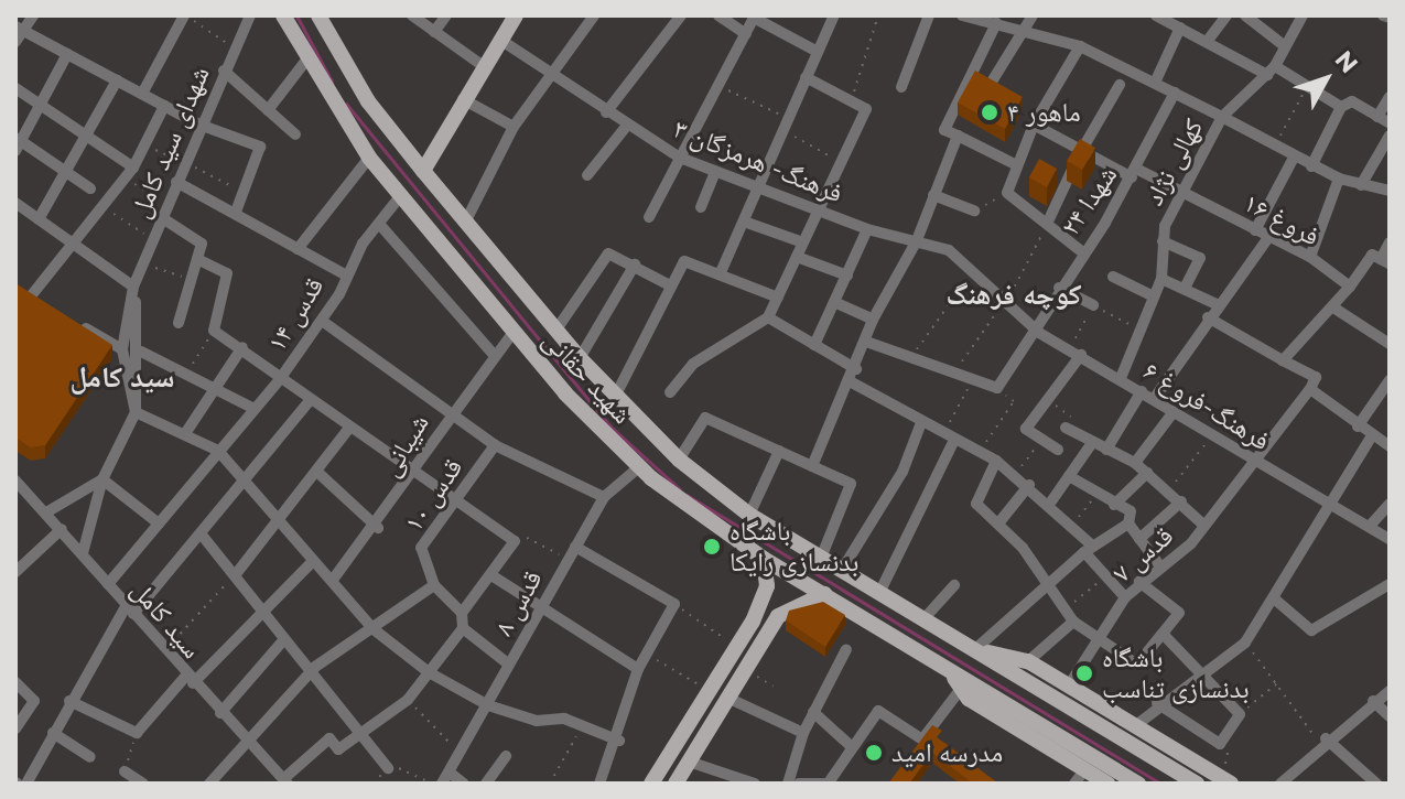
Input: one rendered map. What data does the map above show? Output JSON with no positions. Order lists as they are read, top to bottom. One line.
{"streets":{"main road":["شهید حقانی"],"street":["شهدای سید کامل","فرهنگ- هرمزگان ۳","کهالی نژاد","شهدا ۲۴","فروغ ۱۶","قدس ۱۴","فرهنگ-فروغ ۶","شیبانی","قدس ۱۰","قدس ۷","قدس ۸","سید کامل"]},"crossings":[["شهدای سید کامل","سید کامل"],["فرهنگ- هرمزگان ۳","فرهنگ-فروغ ۶"],["کهالی نژاد","فروغ ۱۶"],["کهالی نژاد","فرهنگ-فروغ ۶"],["شهدا ۲۴","فروغ ۱۶"],["شهدا ۲۴","فرهنگ-فروغ ۶"],["قدس ۱۴","شهید حقانی"],["قدس ۱۴","سید کامل"],["شهید حقانی","شیبانی"],["شهید حقانی","قدس ۷"],["شهید حقانی","قدس ۸"],["فرهنگ-فروغ ۶","قدس ۷"]],"districts":["کوچه فرهنگ","سید کامل"],"places":["ماهور ۴","باشگاه بدنسازی رایکا","باشگاه بدنسازی تناسب","مدرسه امید"],"north":"top right"}
